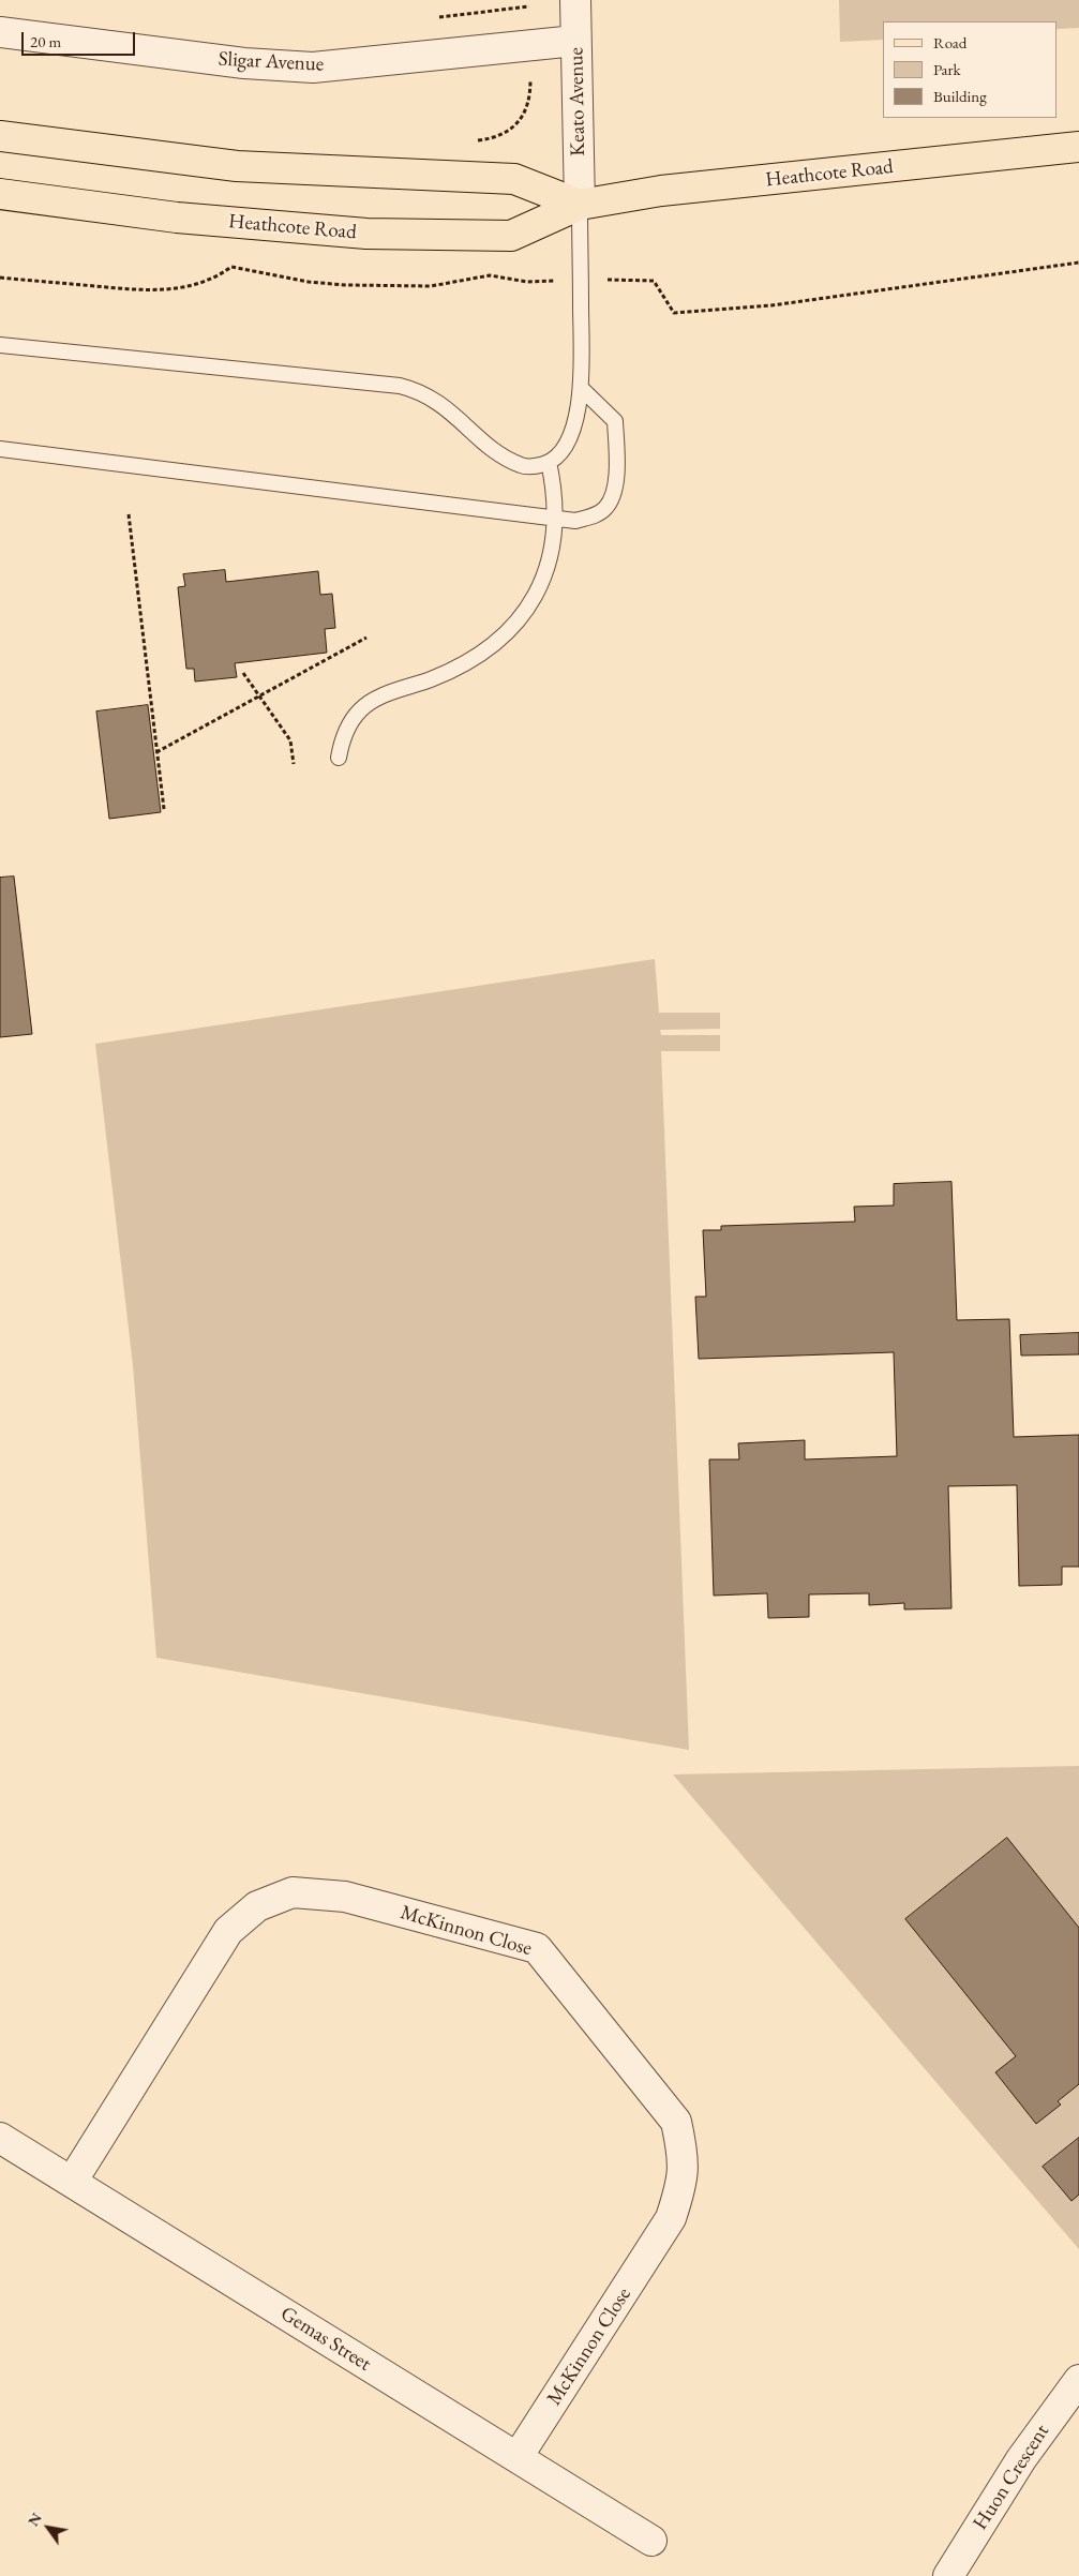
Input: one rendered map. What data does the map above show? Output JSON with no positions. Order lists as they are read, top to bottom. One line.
{"streets":{"main road":["Heathcote Road"],"street":["Sligar Avenue","Keato Avenue","McKinnon Close","Gemas Street","Huon Crescent"]},"crossings":[["Sligar Avenue","Keato Avenue"],["Keato Avenue","Heathcote Road"],["McKinnon Close","Gemas Street"]],"legend":["Road","Park","Building"],"scale_bar":"20 m","north":"top left"}
